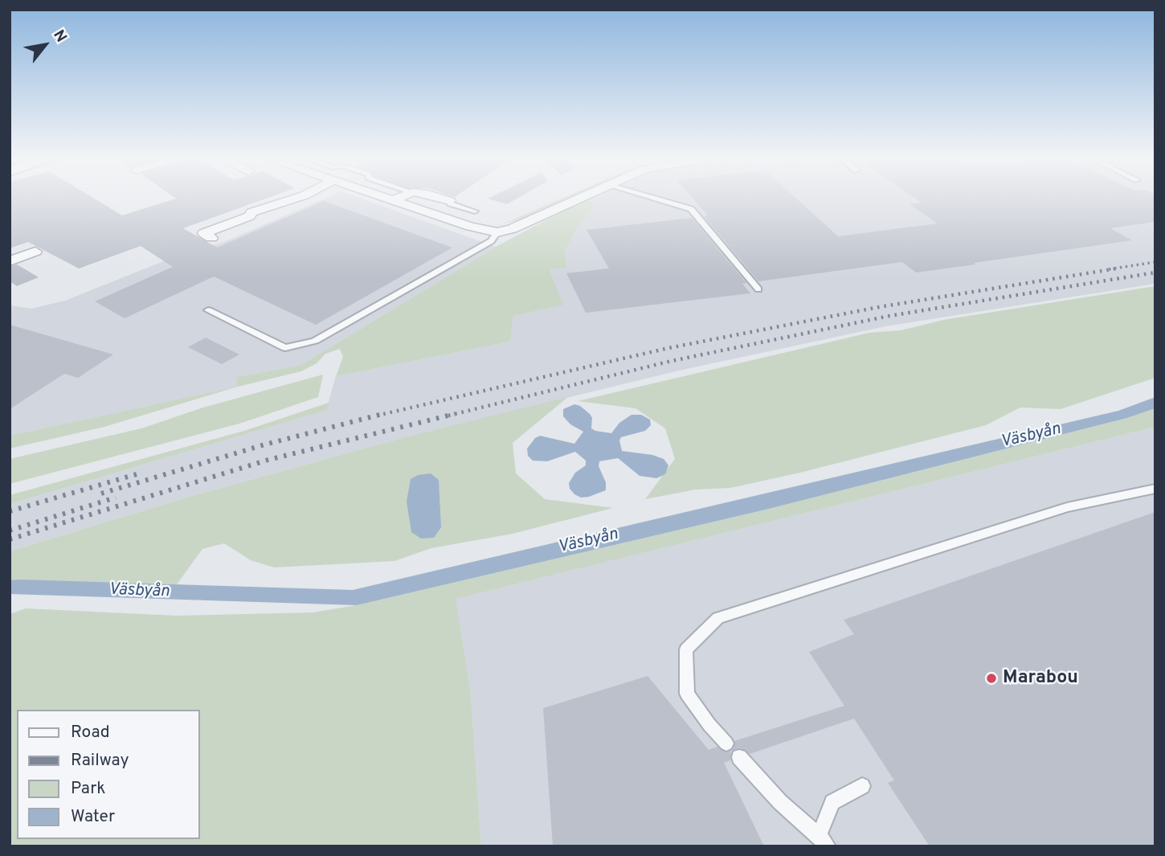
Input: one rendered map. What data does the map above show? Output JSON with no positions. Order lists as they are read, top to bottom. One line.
{"water":["Väsbyån"],"places":["Marabou"],"legend":["Road","Railway","Park","Water"],"north":"top right"}
